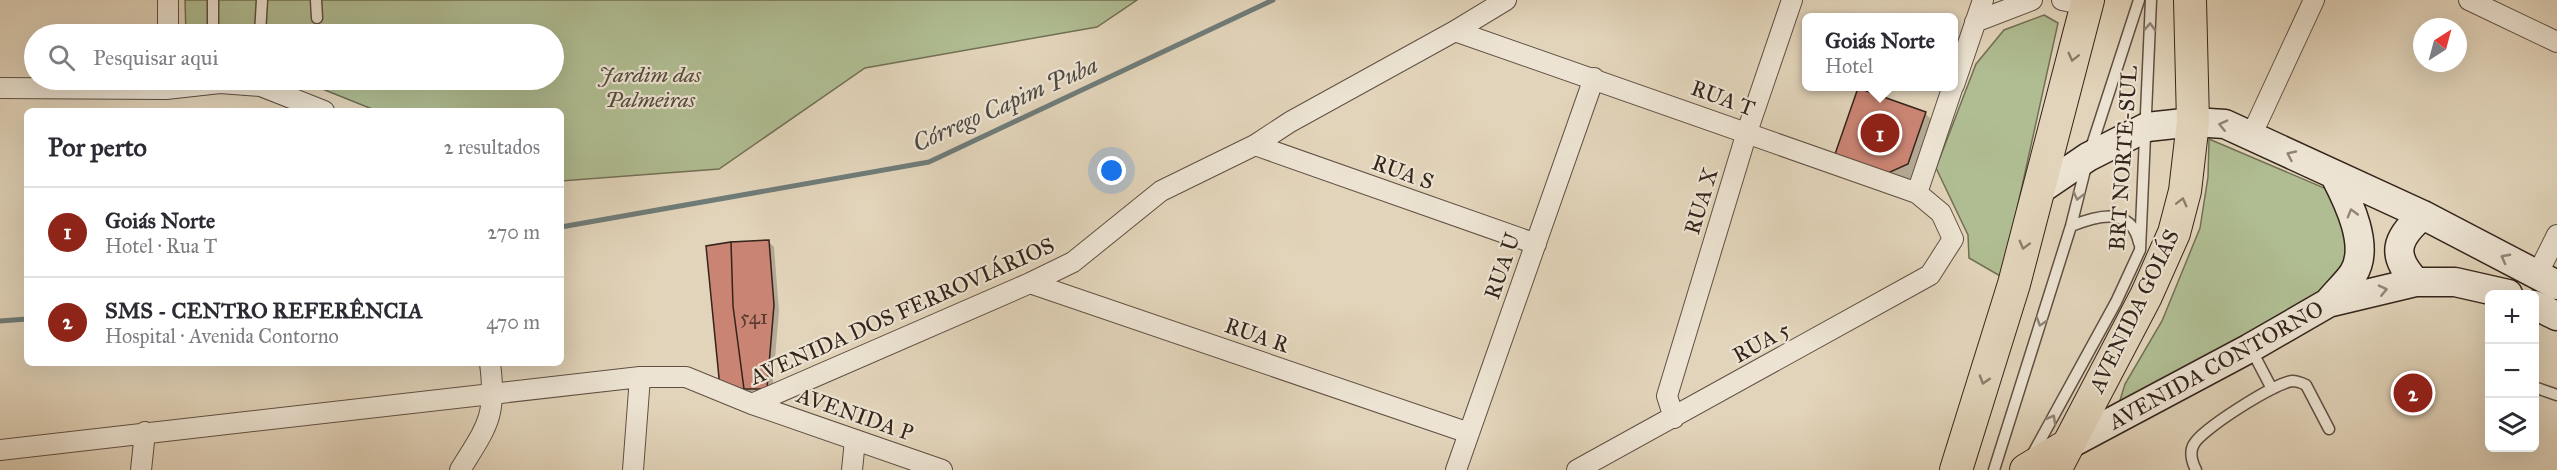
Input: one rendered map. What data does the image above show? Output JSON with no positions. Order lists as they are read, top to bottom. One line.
{"streets":{"main road":["AVENIDA GOIÁS","AVENIDA CONTORNO"],"street":["RUA T","RUA S","RUA X","RUA U","AVENIDA DOS FERROVIÁRIOS","RUA R","RUA 5","AVENIDA P"],"lane":["BRT NORTE-SUL"]},"crossings":[["RUA T","RUA X"],["RUA T","RUA U"],["RUA T","AVENIDA DOS FERROVIÁRIOS"],["RUA T","RUA 5"],["RUA S","RUA U"],["RUA S","AVENIDA DOS FERROVIÁRIOS"],["RUA X","RUA 5"],["RUA U","RUA R"],["AVENIDA DOS FERROVIÁRIOS","RUA R"],["AVENIDA DOS FERROVIÁRIOS","AVENIDA P"],["AVENIDA GOIÁS","AVENIDA CONTORNO"]],"water":["Córrego Capim Puba"],"parks":["Jardim das Palmeiras"],"house_numbers":["541"],"north":"top right","page":{"popup":["Goiás Norte","Hotel"],"search":"Pesquisar aqui","heading":["Por perto","2 resultados"],"pins":["1","2"],"list":[{"mark":"1","name":"Goiás Norte","note":"Hotel · Rua T","value":"270 m"},{"mark":"2","name":"SMS - CENTRO REFERÊNCIA","note":"Hospital · Avenida Contorno","value":"470 m"}],"map_buttons":["+","−"]}}
